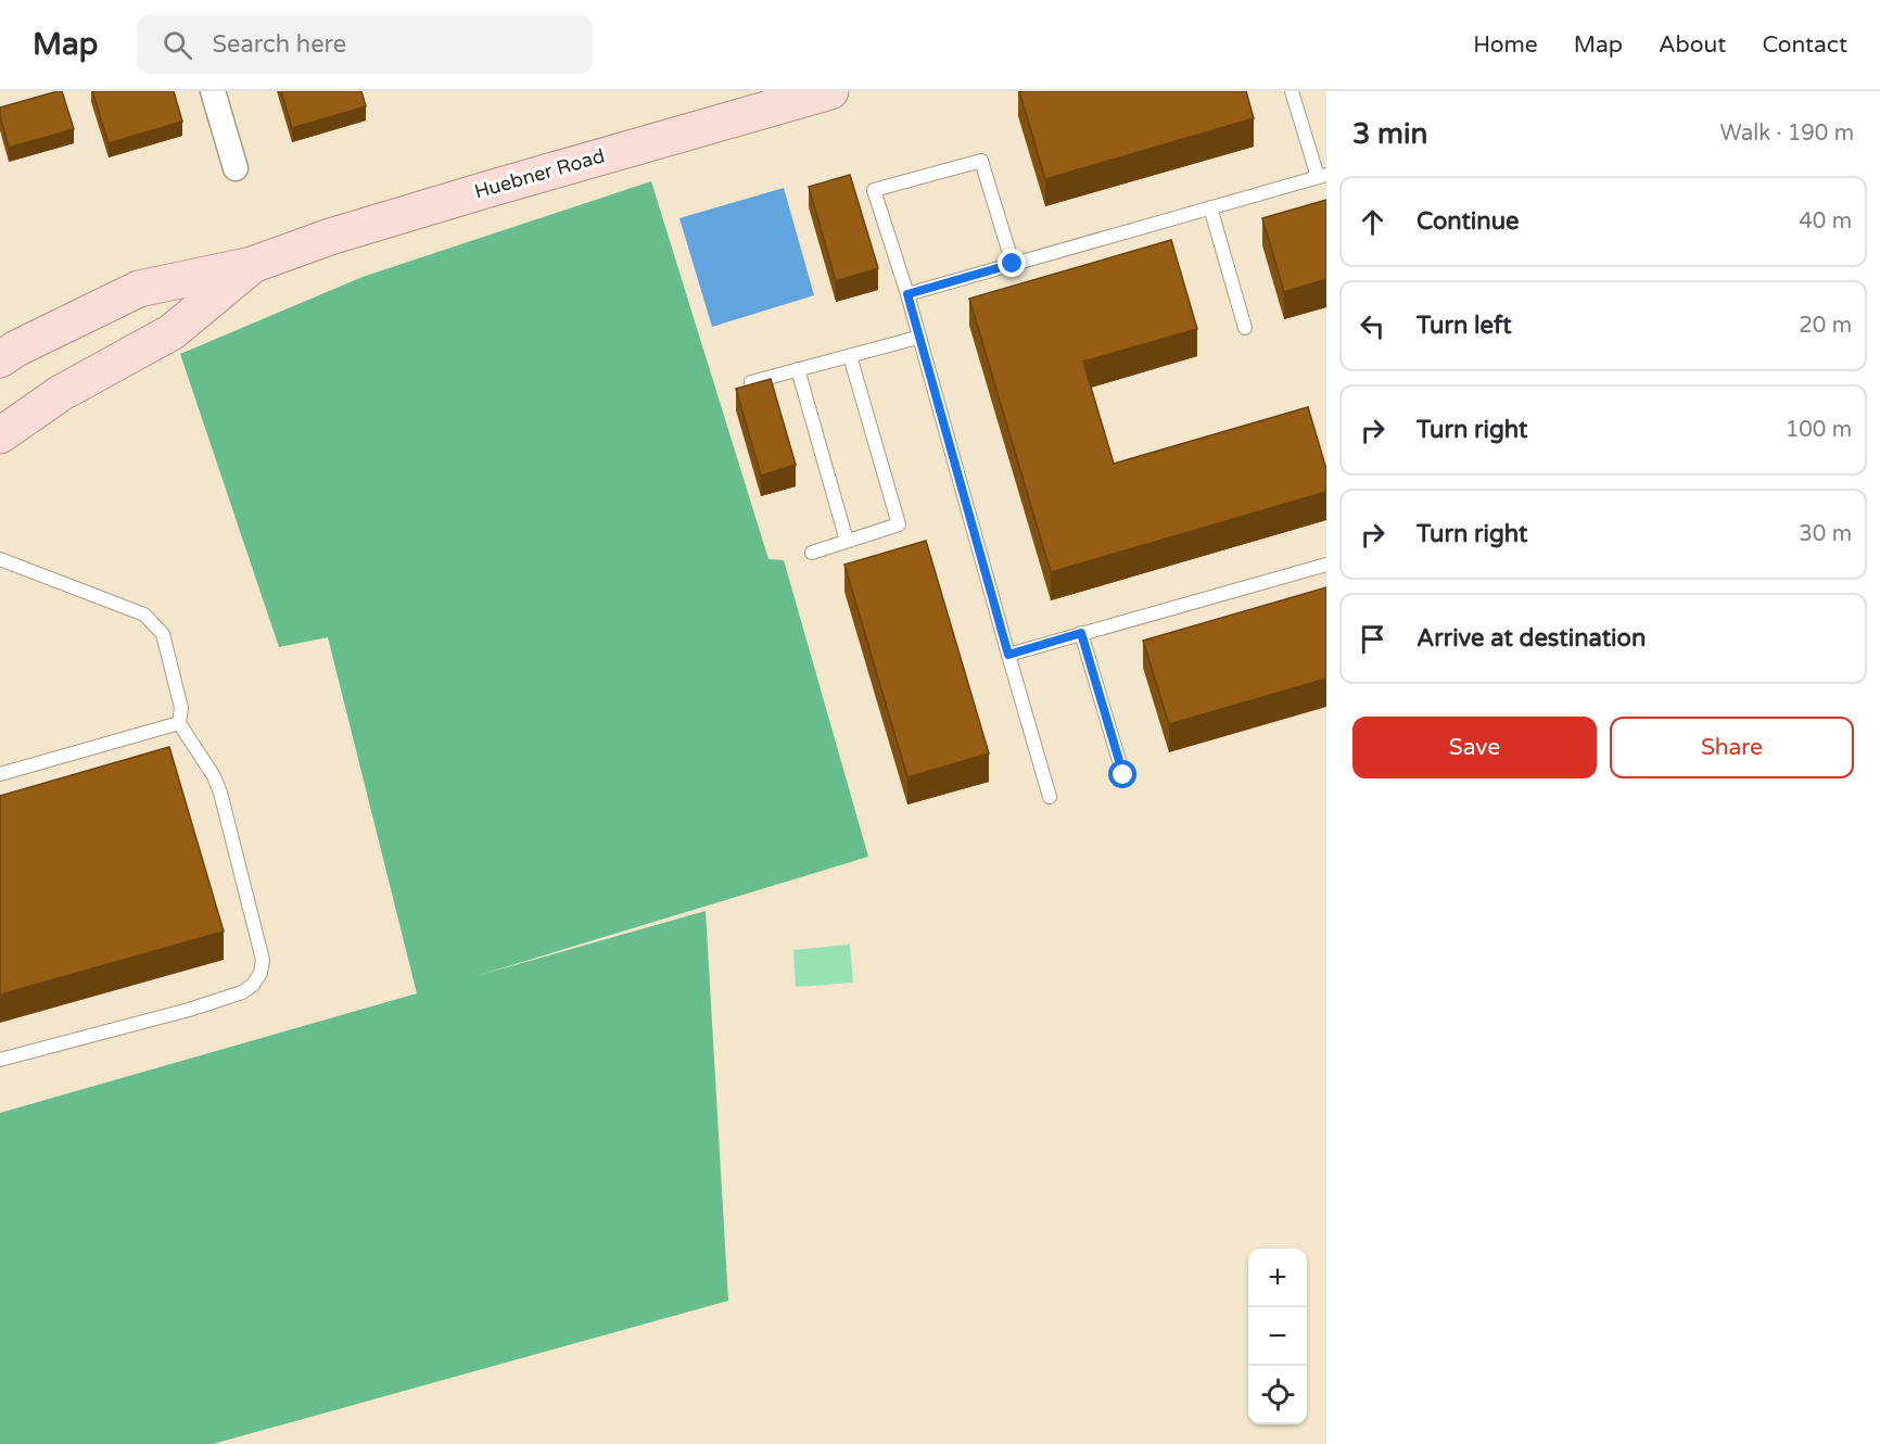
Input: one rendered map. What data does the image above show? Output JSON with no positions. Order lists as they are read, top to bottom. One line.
{"streets":{"main road":["Huebner Road"]},"page":{"header":"Map","search":"Search here","nav":["Home","Map","About","Contact"],"heading":["3 min","Walk · 190 m"],"list":[["Continue","40 m"],["Turn left","20 m"],["Turn right","100 m"],["Turn right","30 m"],"Arrive at destination"],"buttons":["Save","Share"],"map_buttons":["+","−"]}}
